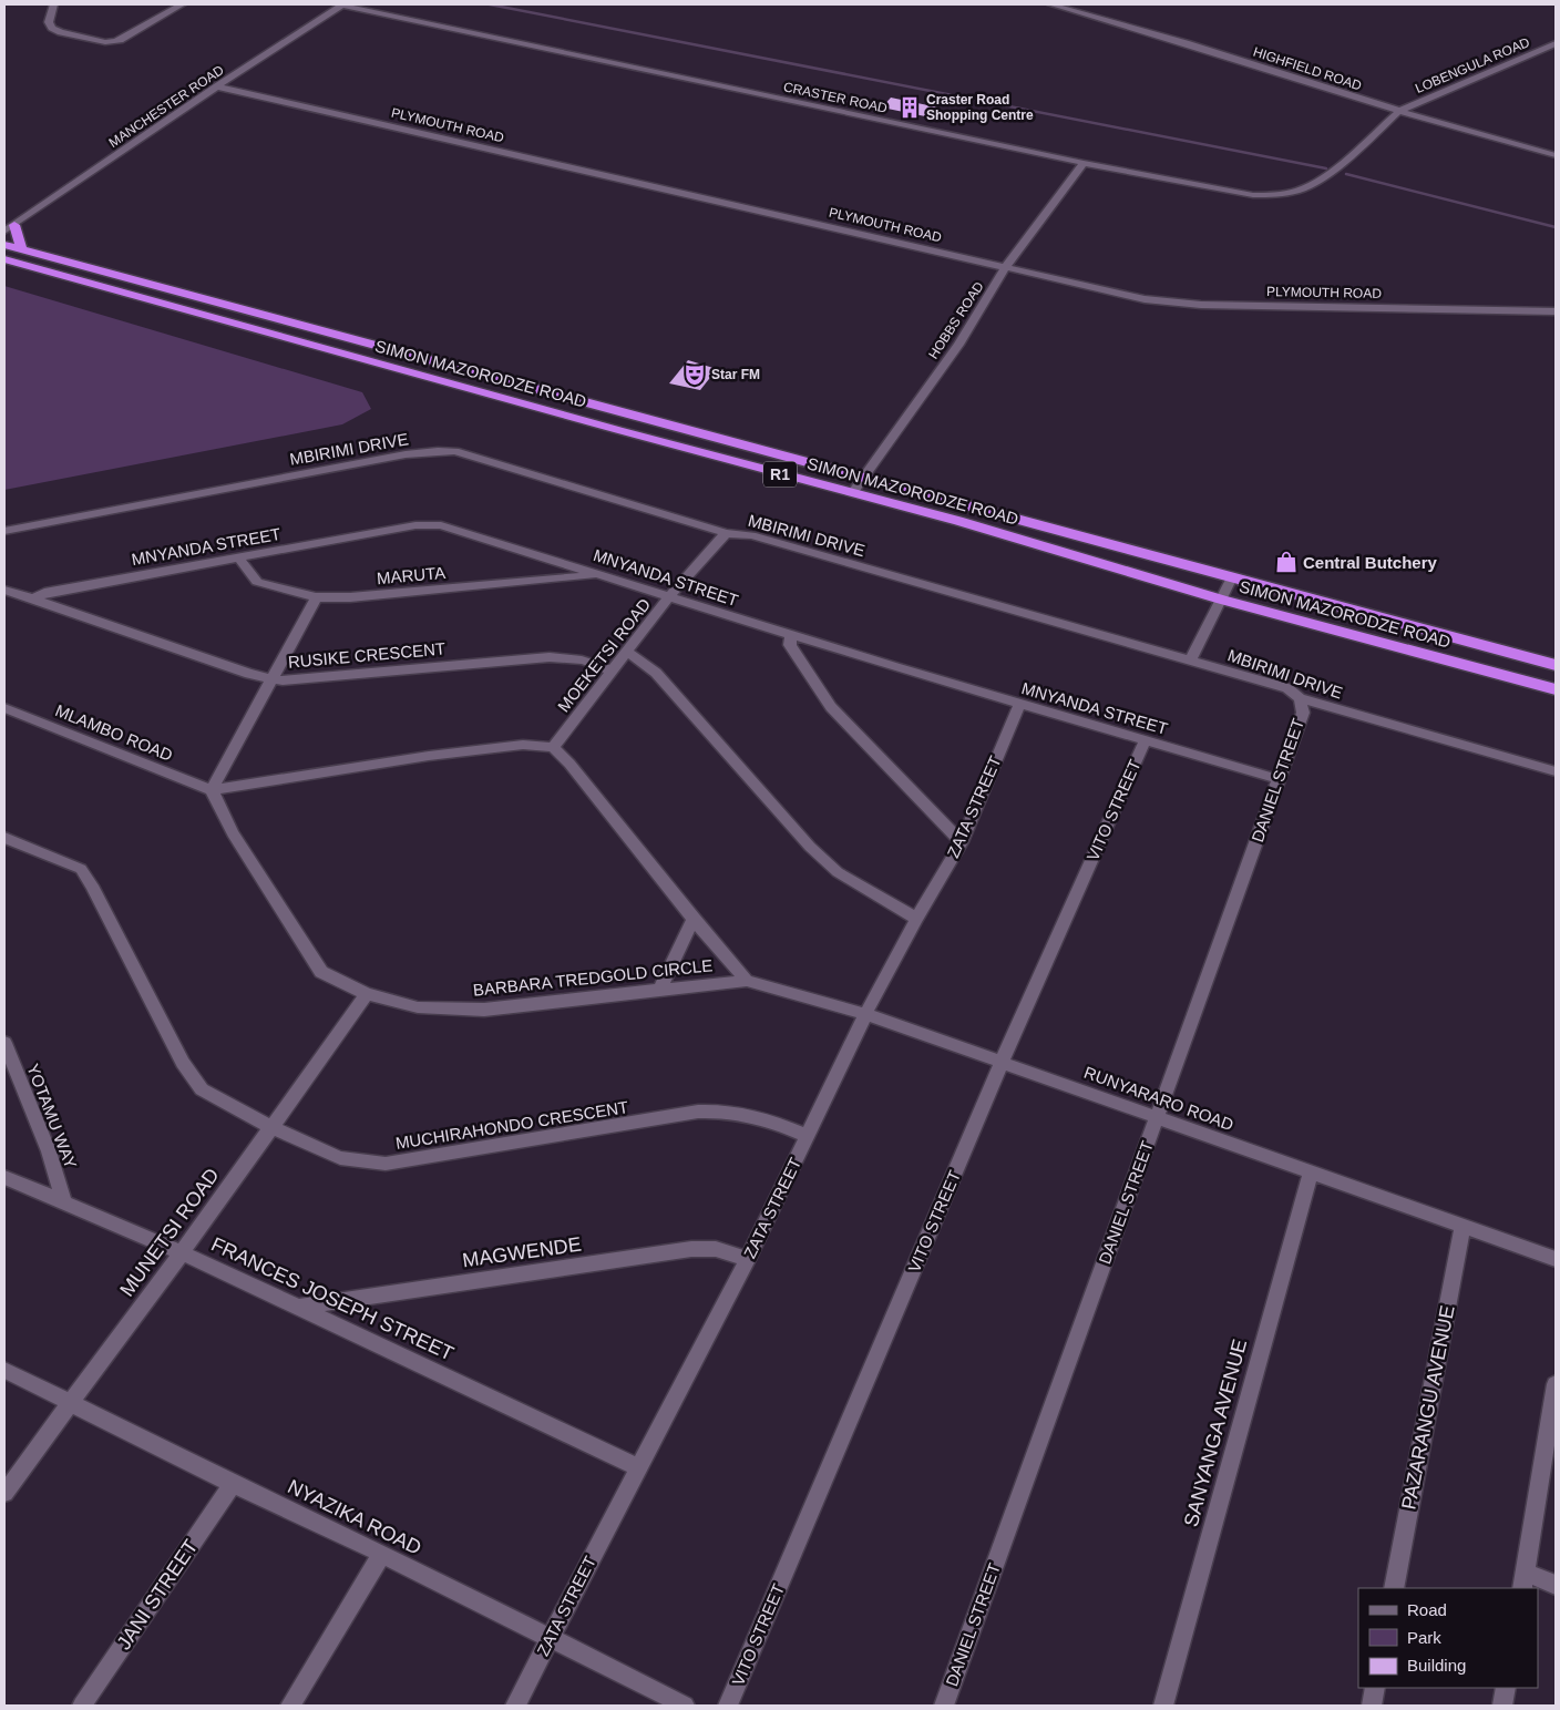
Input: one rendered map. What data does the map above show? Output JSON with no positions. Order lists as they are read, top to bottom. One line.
{"streets":{"highway":["SIMON MAZORODZE ROAD","R1"],"street":["LOBENGULA ROAD","HIGHFIELD ROAD","CRASTER ROAD","MANCHESTER ROAD","PLYMOUTH ROAD","HOBBS ROAD","MBIRIMI DRIVE","MNYANDA STREET","MARUTA","RUSIKE CRESCENT","MOEKETSI ROAD","MLAMBO ROAD","DANIEL STREET","ZATA STREET","VITO STREET","BARBARA TREDGOLD CIRCLE","RUNYARARO ROAD","YOTAMU WAY","MUCHIRAHONDO CRESCENT","MUNETSI ROAD","MAGWENDE","FRANCES JOSEPH STREET","PAZARANGU AVENUE","SANYANGA AVENUE","NYAZIKA ROAD","JANI STREET"]},"crossings":[["LOBENGULA ROAD","HIGHFIELD ROAD"],["LOBENGULA ROAD","CRASTER ROAD"],["HIGHFIELD ROAD","CRASTER ROAD"],["CRASTER ROAD","MANCHESTER ROAD"],["CRASTER ROAD","HOBBS ROAD"],["MANCHESTER ROAD","PLYMOUTH ROAD"],["PLYMOUTH ROAD","HOBBS ROAD"],["HOBBS ROAD","SIMON MAZORODZE ROAD"],["MBIRIMI DRIVE","MOEKETSI ROAD"],["MBIRIMI DRIVE","DANIEL STREET"],["MNYANDA STREET","MARUTA"],["MNYANDA STREET","RUSIKE CRESCENT"],["MNYANDA STREET","MOEKETSI ROAD"],["MNYANDA STREET","DANIEL STREET"],["MNYANDA STREET","ZATA STREET"],["MNYANDA STREET","VITO STREET"],["RUSIKE CRESCENT","MOEKETSI ROAD"],["MOEKETSI ROAD","BARBARA TREDGOLD CIRCLE"],["MLAMBO ROAD","BARBARA TREDGOLD CIRCLE"],["DANIEL STREET","RUNYARARO ROAD"],["ZATA STREET","RUNYARARO ROAD"],["ZATA STREET","MUCHIRAHONDO CRESCENT"],["ZATA STREET","MAGWENDE"],["ZATA STREET","FRANCES JOSEPH STREET"],["ZATA STREET","NYAZIKA ROAD"],["VITO STREET","RUNYARARO ROAD"],["BARBARA TREDGOLD CIRCLE","RUNYARARO ROAD"],["BARBARA TREDGOLD CIRCLE","MUNETSI ROAD"],["RUNYARARO ROAD","PAZARANGU AVENUE"],["RUNYARARO ROAD","SANYANGA AVENUE"],["YOTAMU WAY","FRANCES JOSEPH STREET"],["MUCHIRAHONDO CRESCENT","MUNETSI ROAD"],["MUNETSI ROAD","FRANCES JOSEPH STREET"],["MUNETSI ROAD","NYAZIKA ROAD"],["MAGWENDE","FRANCES JOSEPH STREET"],["NYAZIKA ROAD","JANI STREET"]],"places":{"building":["Craster Road Shopping Centre"],"theatre":["Star FM"],"shop":["Central Butchery"]},"legend":["Road","Park","Building"]}
